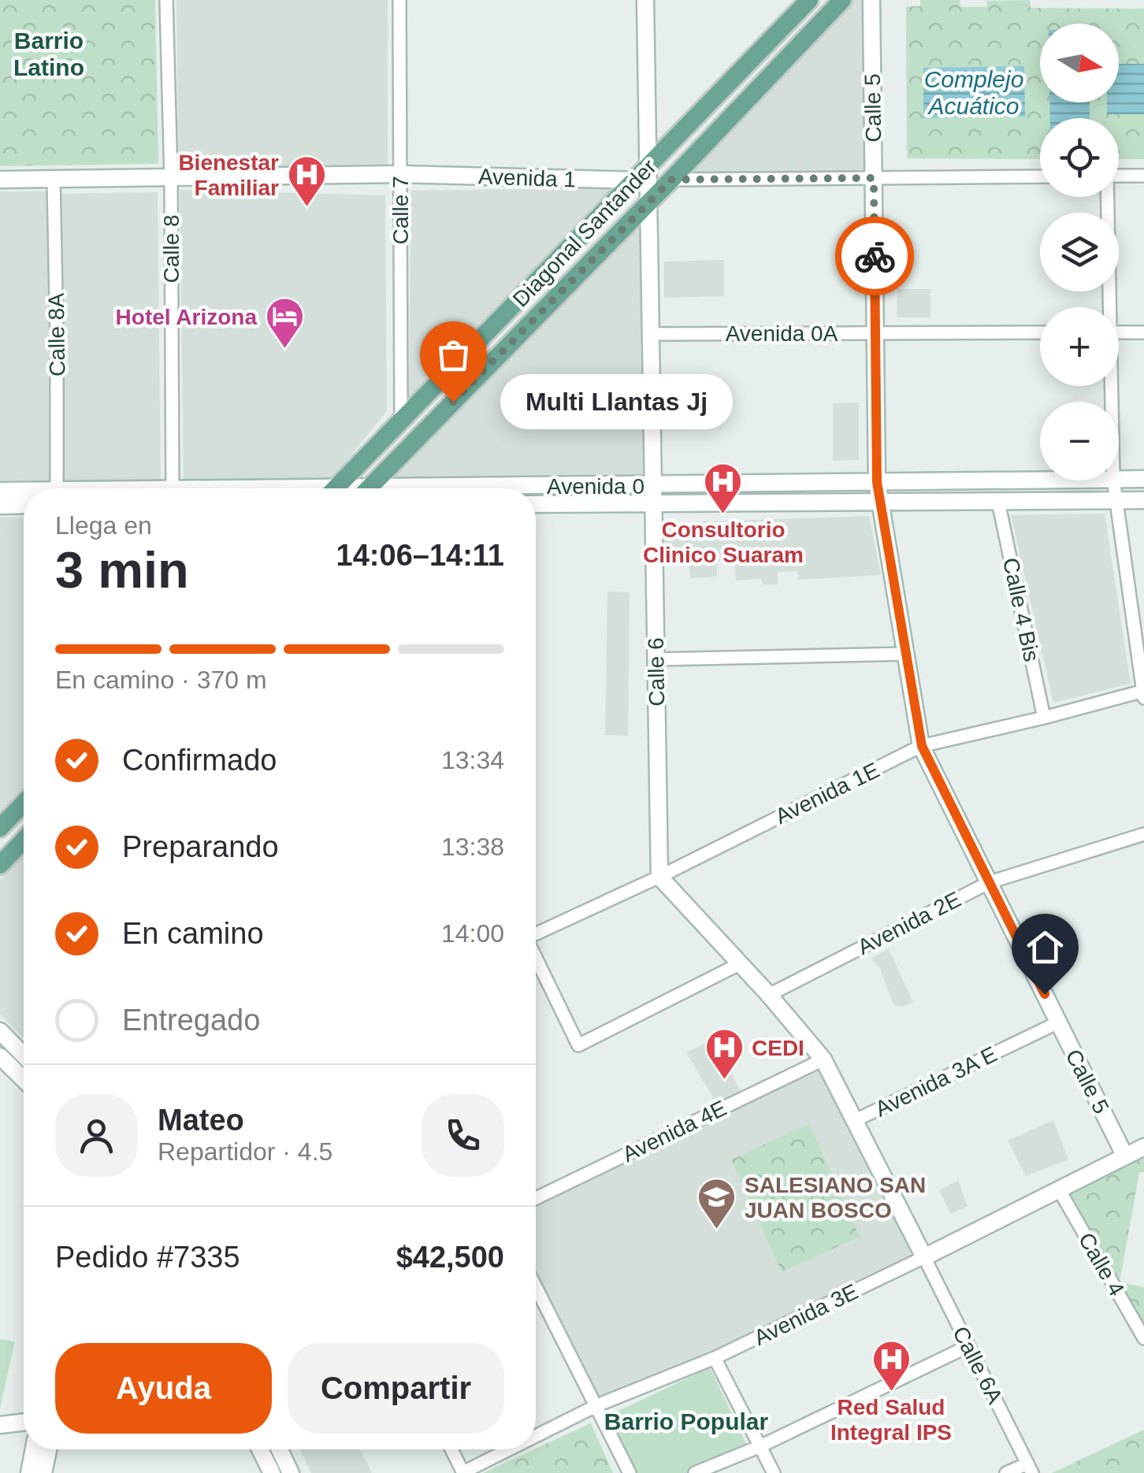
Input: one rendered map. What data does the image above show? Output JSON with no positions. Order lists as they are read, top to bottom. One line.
{"streets":{"main road":["Diagonal Santander"],"street":["Calle 5","Avenida 1","Calle 7","Calle 8","Avenida 0A","Calle 8A","Avenida 0","Calle 4 Bis","Calle 6","Avenida 1E","Avenida 2E","Avenida 3A E","Avenida 4E","Calle 4","Avenida 3E","Calle 6A"]},"crossings":[["Calle 5","Avenida 1"],["Calle 5","Avenida 0A"],["Calle 5","Avenida 0"],["Calle 5","Avenida 1E"],["Calle 5","Avenida 2E"],["Calle 5","Avenida 3A E"],["Calle 5","Avenida 3E"],["Avenida 1","Calle 7"],["Avenida 1","Diagonal Santander"],["Avenida 1","Calle 8"],["Avenida 1","Calle 8A"],["Avenida 1","Calle 6"],["Calle 7","Diagonal Santander"],["Diagonal Santander","Calle 6"],["Avenida 0A","Calle 6"],["Avenida 0","Calle 4 Bis"],["Avenida 0","Calle 6"],["Calle 4 Bis","Avenida 1E"],["Calle 6","Avenida 1E"],["Calle 4","Avenida 3E"],["Avenida 3E","Calle 6A"]],"districts":["Barrio Latino","Barrio Popular"],"water":["Complejo Acuático"],"places":{"hospital":["Bienestar Familiar","Consultorio Clinico Suaram","CEDI","Red Salud Integral IPS"],"hotel":["Hotel Arizona"],"other":["Multi Llantas Jj"],"school or university":["SALESIANO SAN JUAN BOSCO"]},"north":"right","page":{"map_buttons":["+","−"],"bubble":"Multi Llantas Jj","heading":["3 min","Llega en","14:06–14:11"],"panel":["Mateo","Repartidor · 4.5","Pedido #7335","$42,500"],"bar":"En camino · 370 m","list":[["Confirmado","13:34"],["Preparando","13:38"],["En camino","14:00"],"Entregado"],"buttons":["Ayuda","Compartir"]}}
